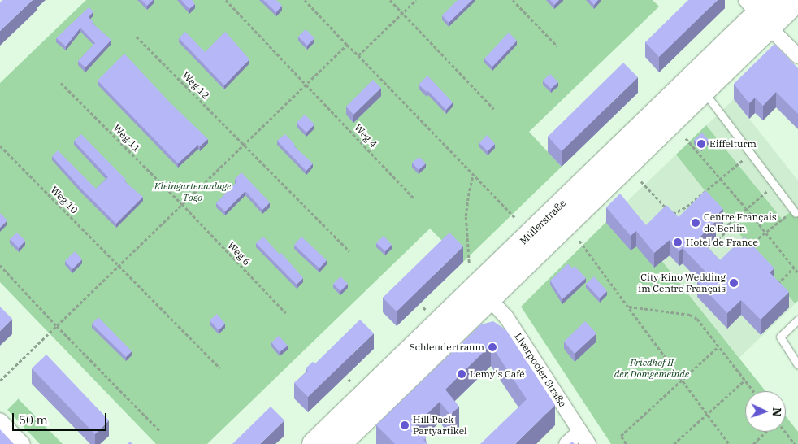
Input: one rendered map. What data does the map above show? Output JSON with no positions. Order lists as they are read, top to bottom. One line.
{"streets":{"main road":["Müllerstraße"],"street":["Liverpooler Straße"],"path":["Weg 12","Weg 4","Weg 11","Weg 10","Weg 6"]},"crossings":[["Weg 11","Weg 6"],["Müllerstraße","Liverpooler Straße"]],"parks":["Kleingartenanlage Togo","Friedhof II der Domgemeinde"],"places":["Eiffelturm","Centre Français de Berlin","Hotel de France","City Kino Wedding im Centre Français","Schleudertraum","Lemy's Café","Hill Pack Partyartikel"],"scale_bar":"50 m","north":"right"}
